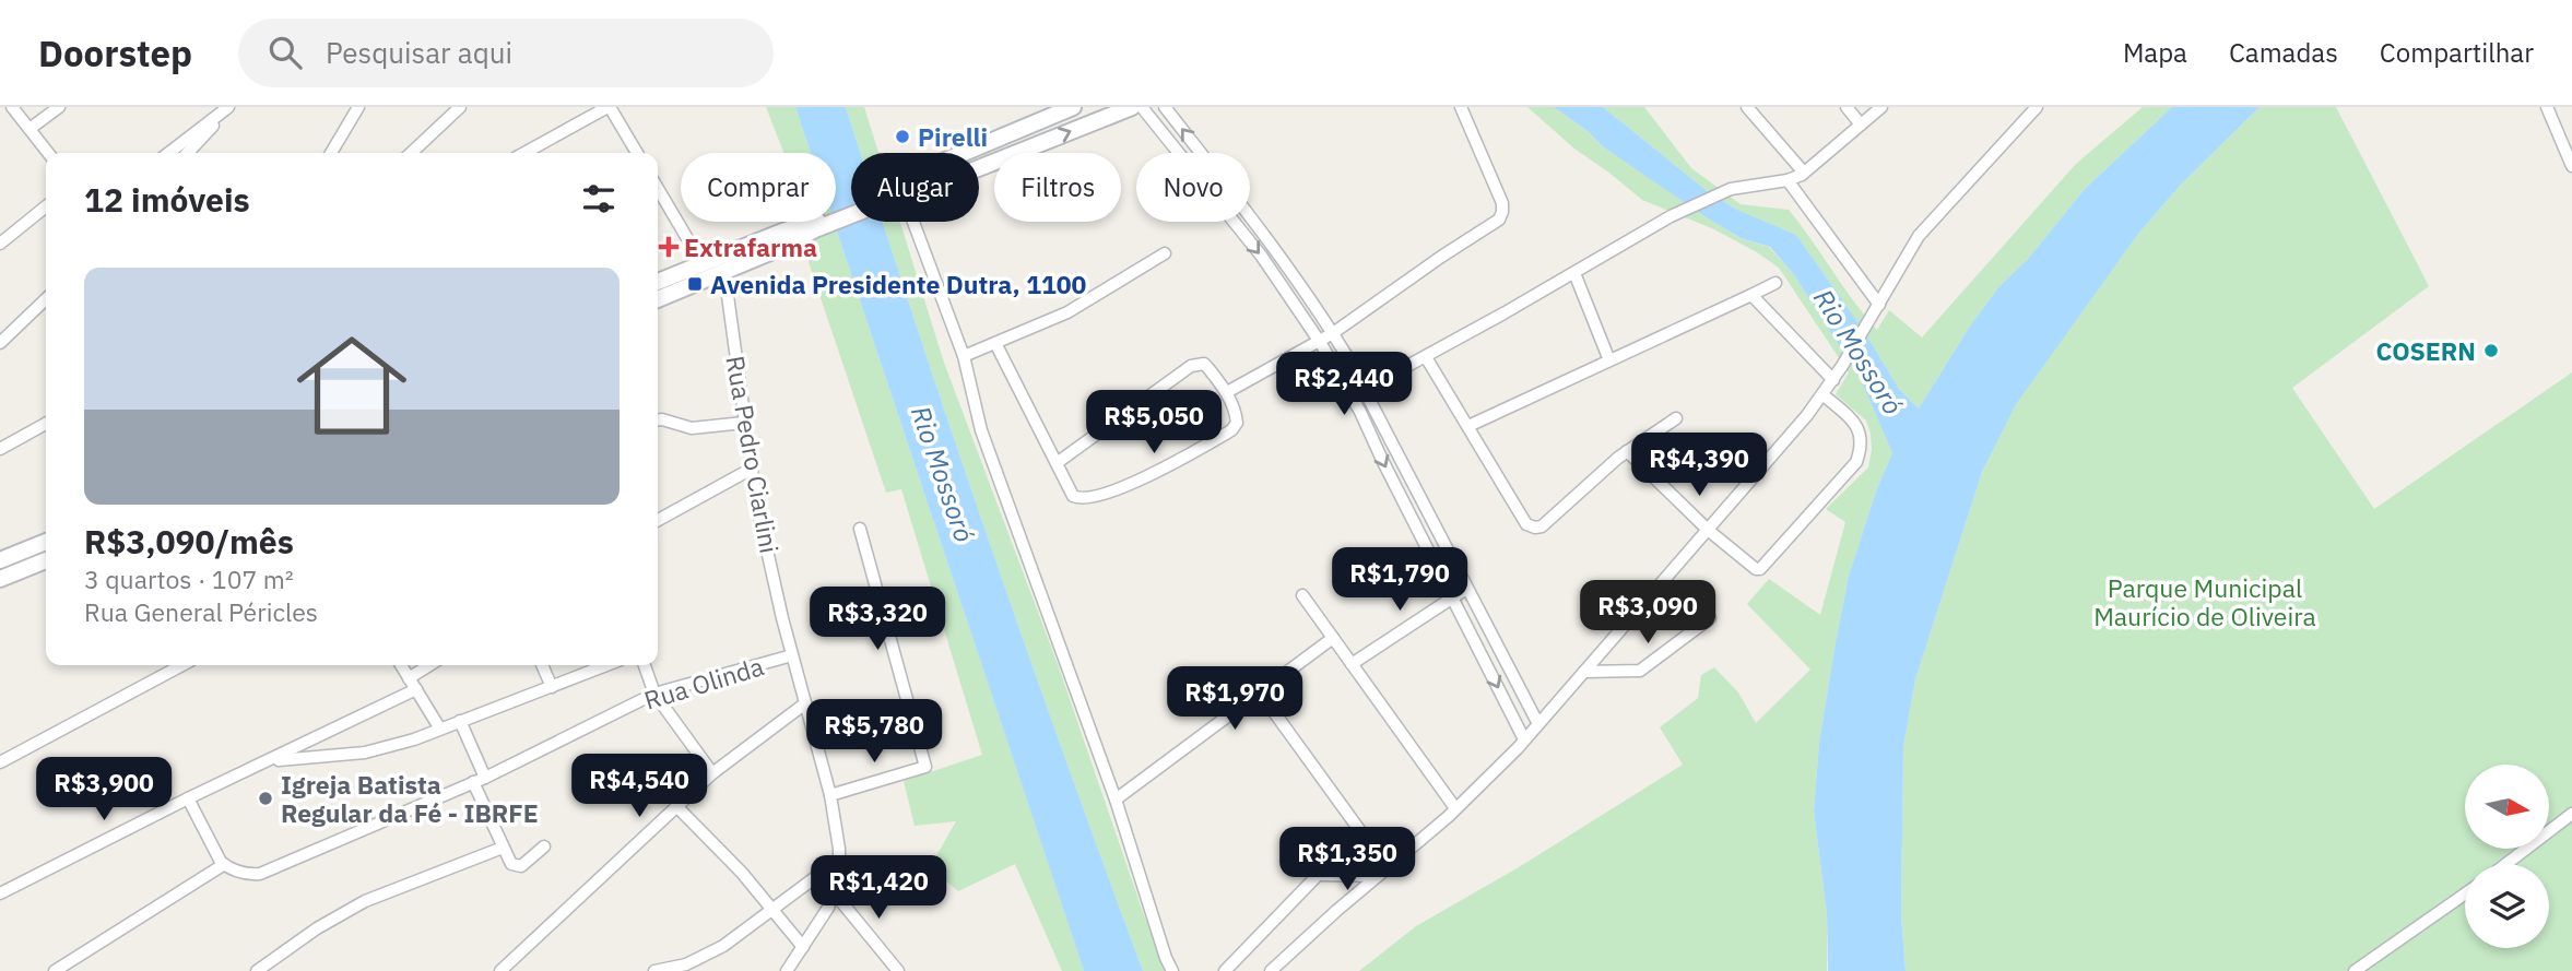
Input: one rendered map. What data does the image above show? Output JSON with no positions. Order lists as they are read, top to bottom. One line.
{"streets":{"street":["Rua Pedro Ciarlini","Rua Olinda"]},"crossings":[["Rua Pedro Ciarlini","Rua Olinda"]],"water":["Rio Mossoró"],"parks":["Parque Municipal Maurício de Oliveira"],"places":{"other":["Pirelli","COSERN","Igreja Batista Regular da Fé - IBRFE"],"health":["Extrafarma"],"transit":["Avenida Presidente Dutra, 1100"]},"north":"right","page":{"header":"Doorstep","search":"Pesquisar aqui","nav":["Mapa","Camadas","Compartilhar"],"chip":["Comprar","Alugar","Filtros","Novo"],"heading":"12 imóveis","list":[{"name":"R$3,090/mês","note":"3 quartos · 107 m² · Rua General Péricles"}],"price":["R$2,440","R$5,050","R$4,390","R$1,790","R$3,090","R$3,320","R$1,970","R$5,780","R$4,540","R$3,900","R$1,350","R$1,420"]}}
